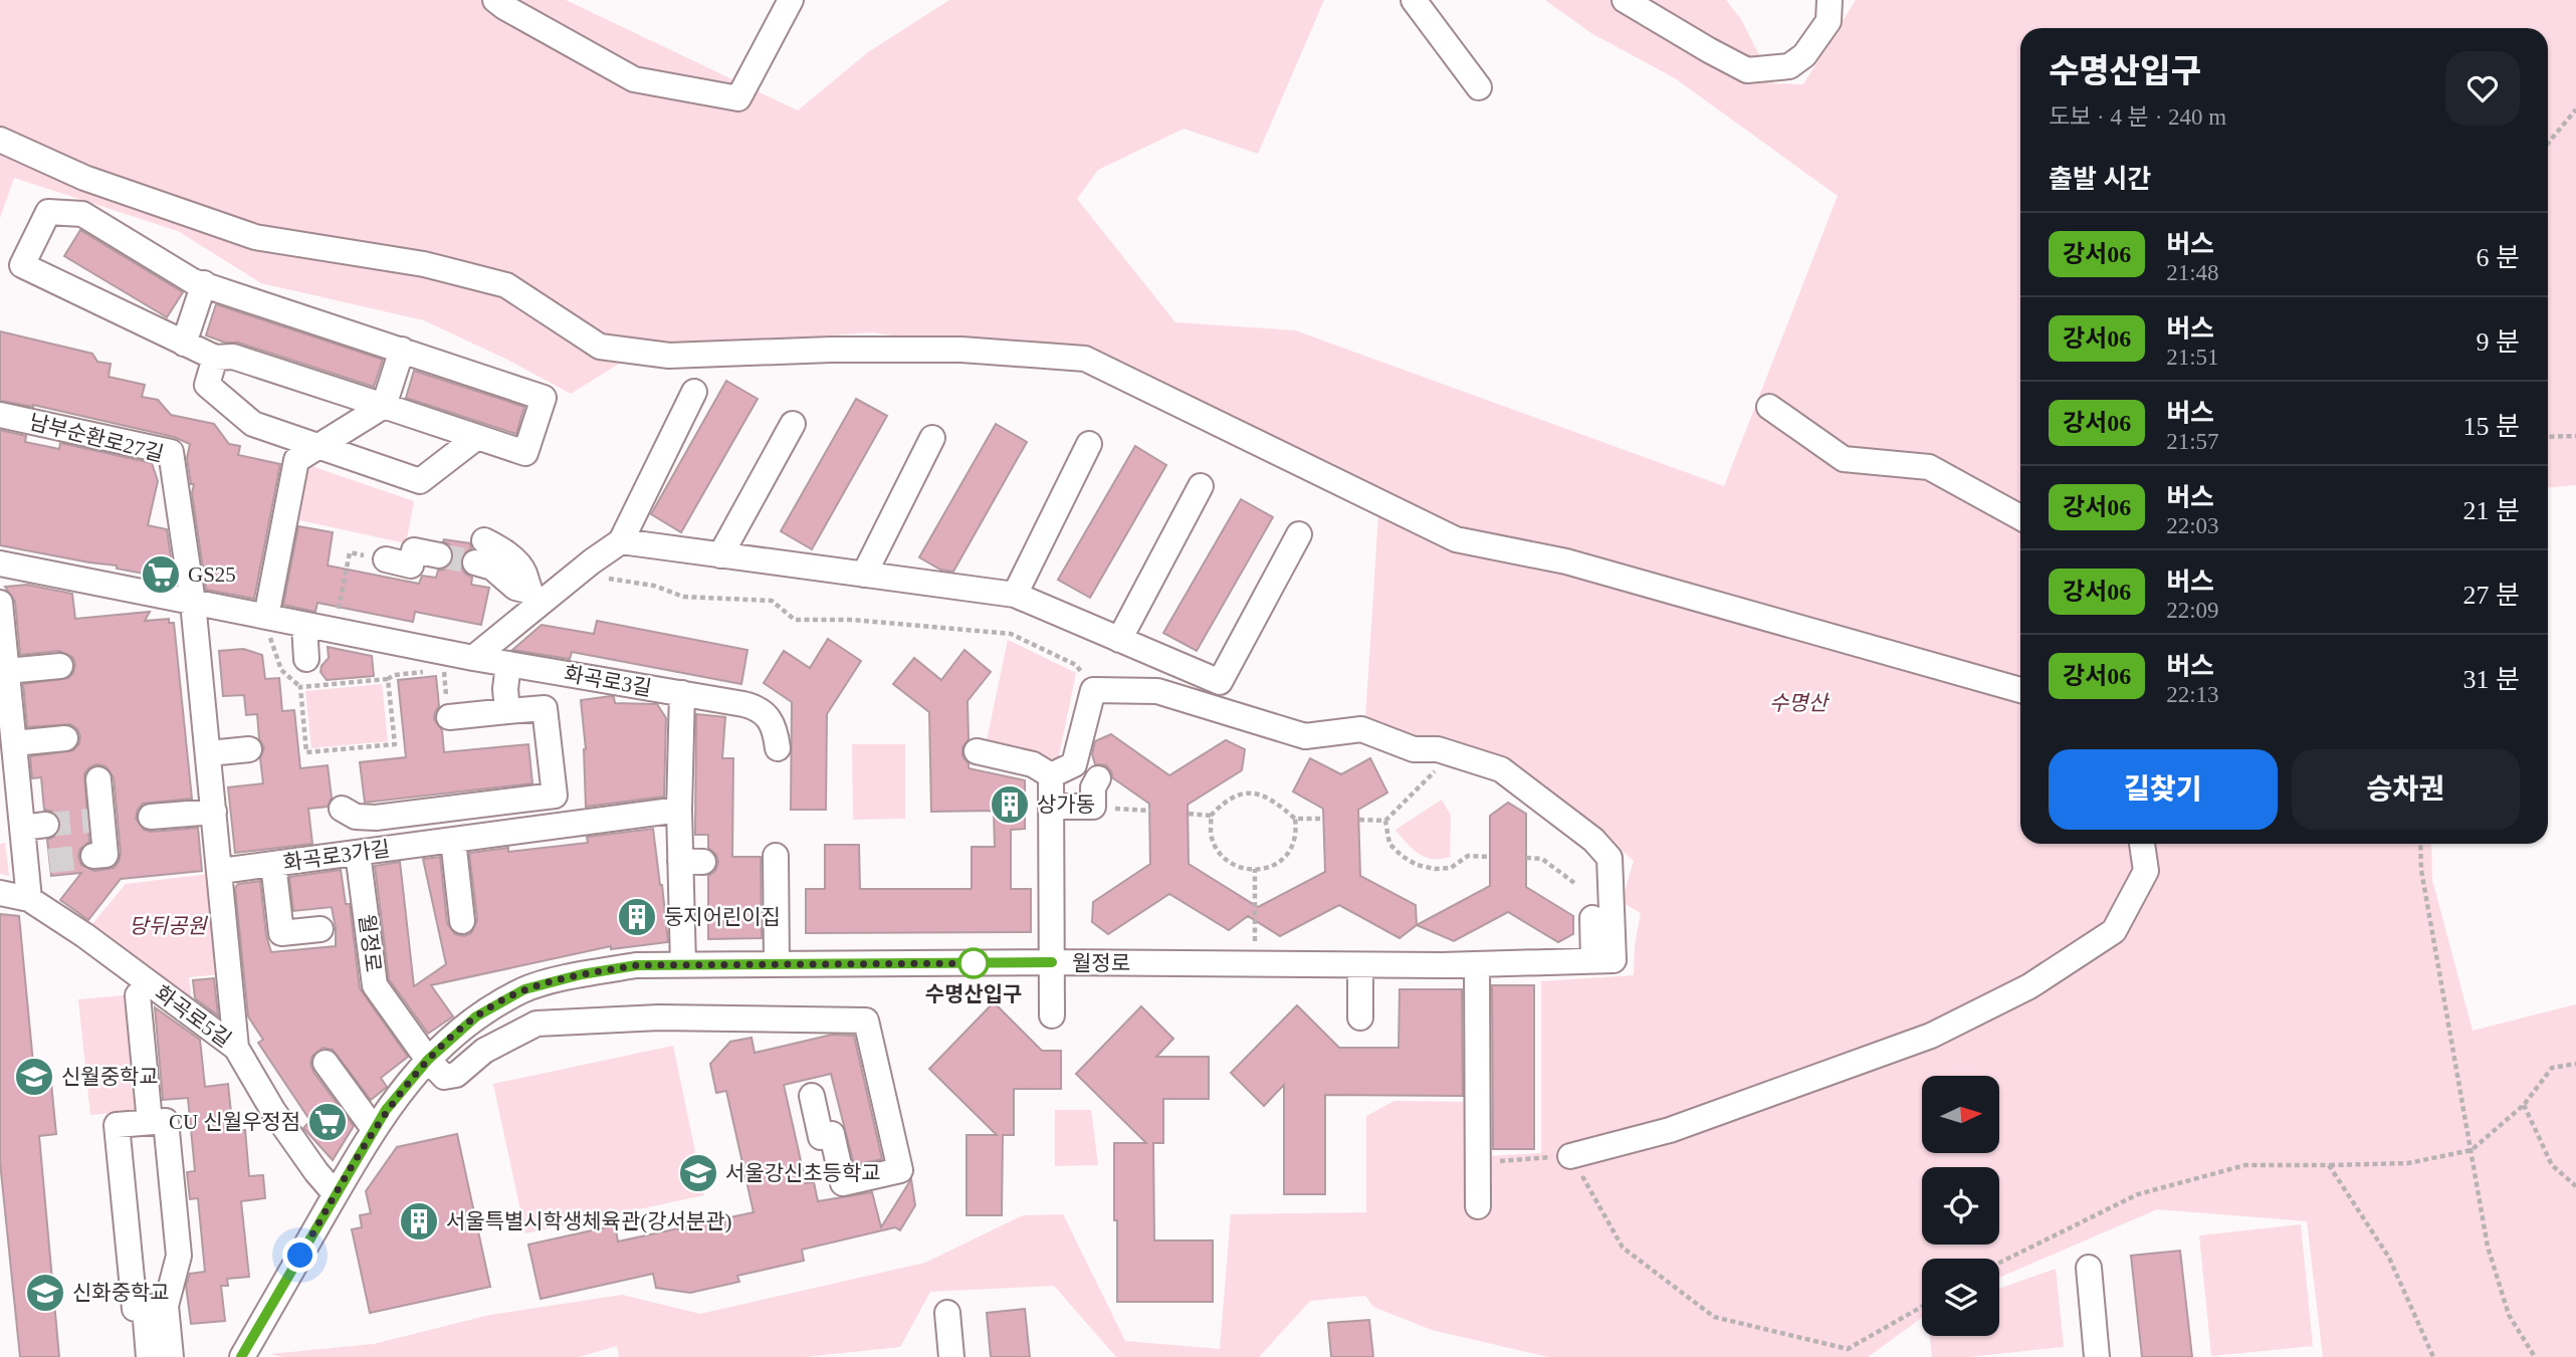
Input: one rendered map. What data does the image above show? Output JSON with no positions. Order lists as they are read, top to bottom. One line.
{"streets":{"street":["남부순환로27길","화곡로3길","화곡로3가길","월정로","화곡로5길"]},"crossings":[["남부순환로27길","화곡로3길"],["화곡로3가길","월정로"],["월정로","화곡로5길"]],"parks":["수명산","당뒤공원"],"places":{"supermarket":["GS25","CU 신월우정점"],"building":["상가동","둥지어린이집","서울특별시학생체육관(강서분관)"],"other":["수명산입구"],"school or university":["신월중학교","서울강신초등학교","신화중학교"]},"lines":["bus line 강서06"],"north":"right","page":{"heading":[["수명산입구","도보 · 4 분 · 240 m"],"출발 시간"],"list":[{"mark":"강서06","name":"버스","note":"21:48","value":"6 분"},{"mark":"강서06","name":"버스","note":"21:51","value":"9 분"},{"mark":"강서06","name":"버스","note":"21:57","value":"15 분"},{"mark":"강서06","name":"버스","note":"22:03","value":"21 분"},{"mark":"강서06","name":"버스","note":"22:09","value":"27 분"},{"mark":"강서06","name":"버스","note":"22:13","value":"31 분"}],"buttons":["길찾기","승차권"]}}
